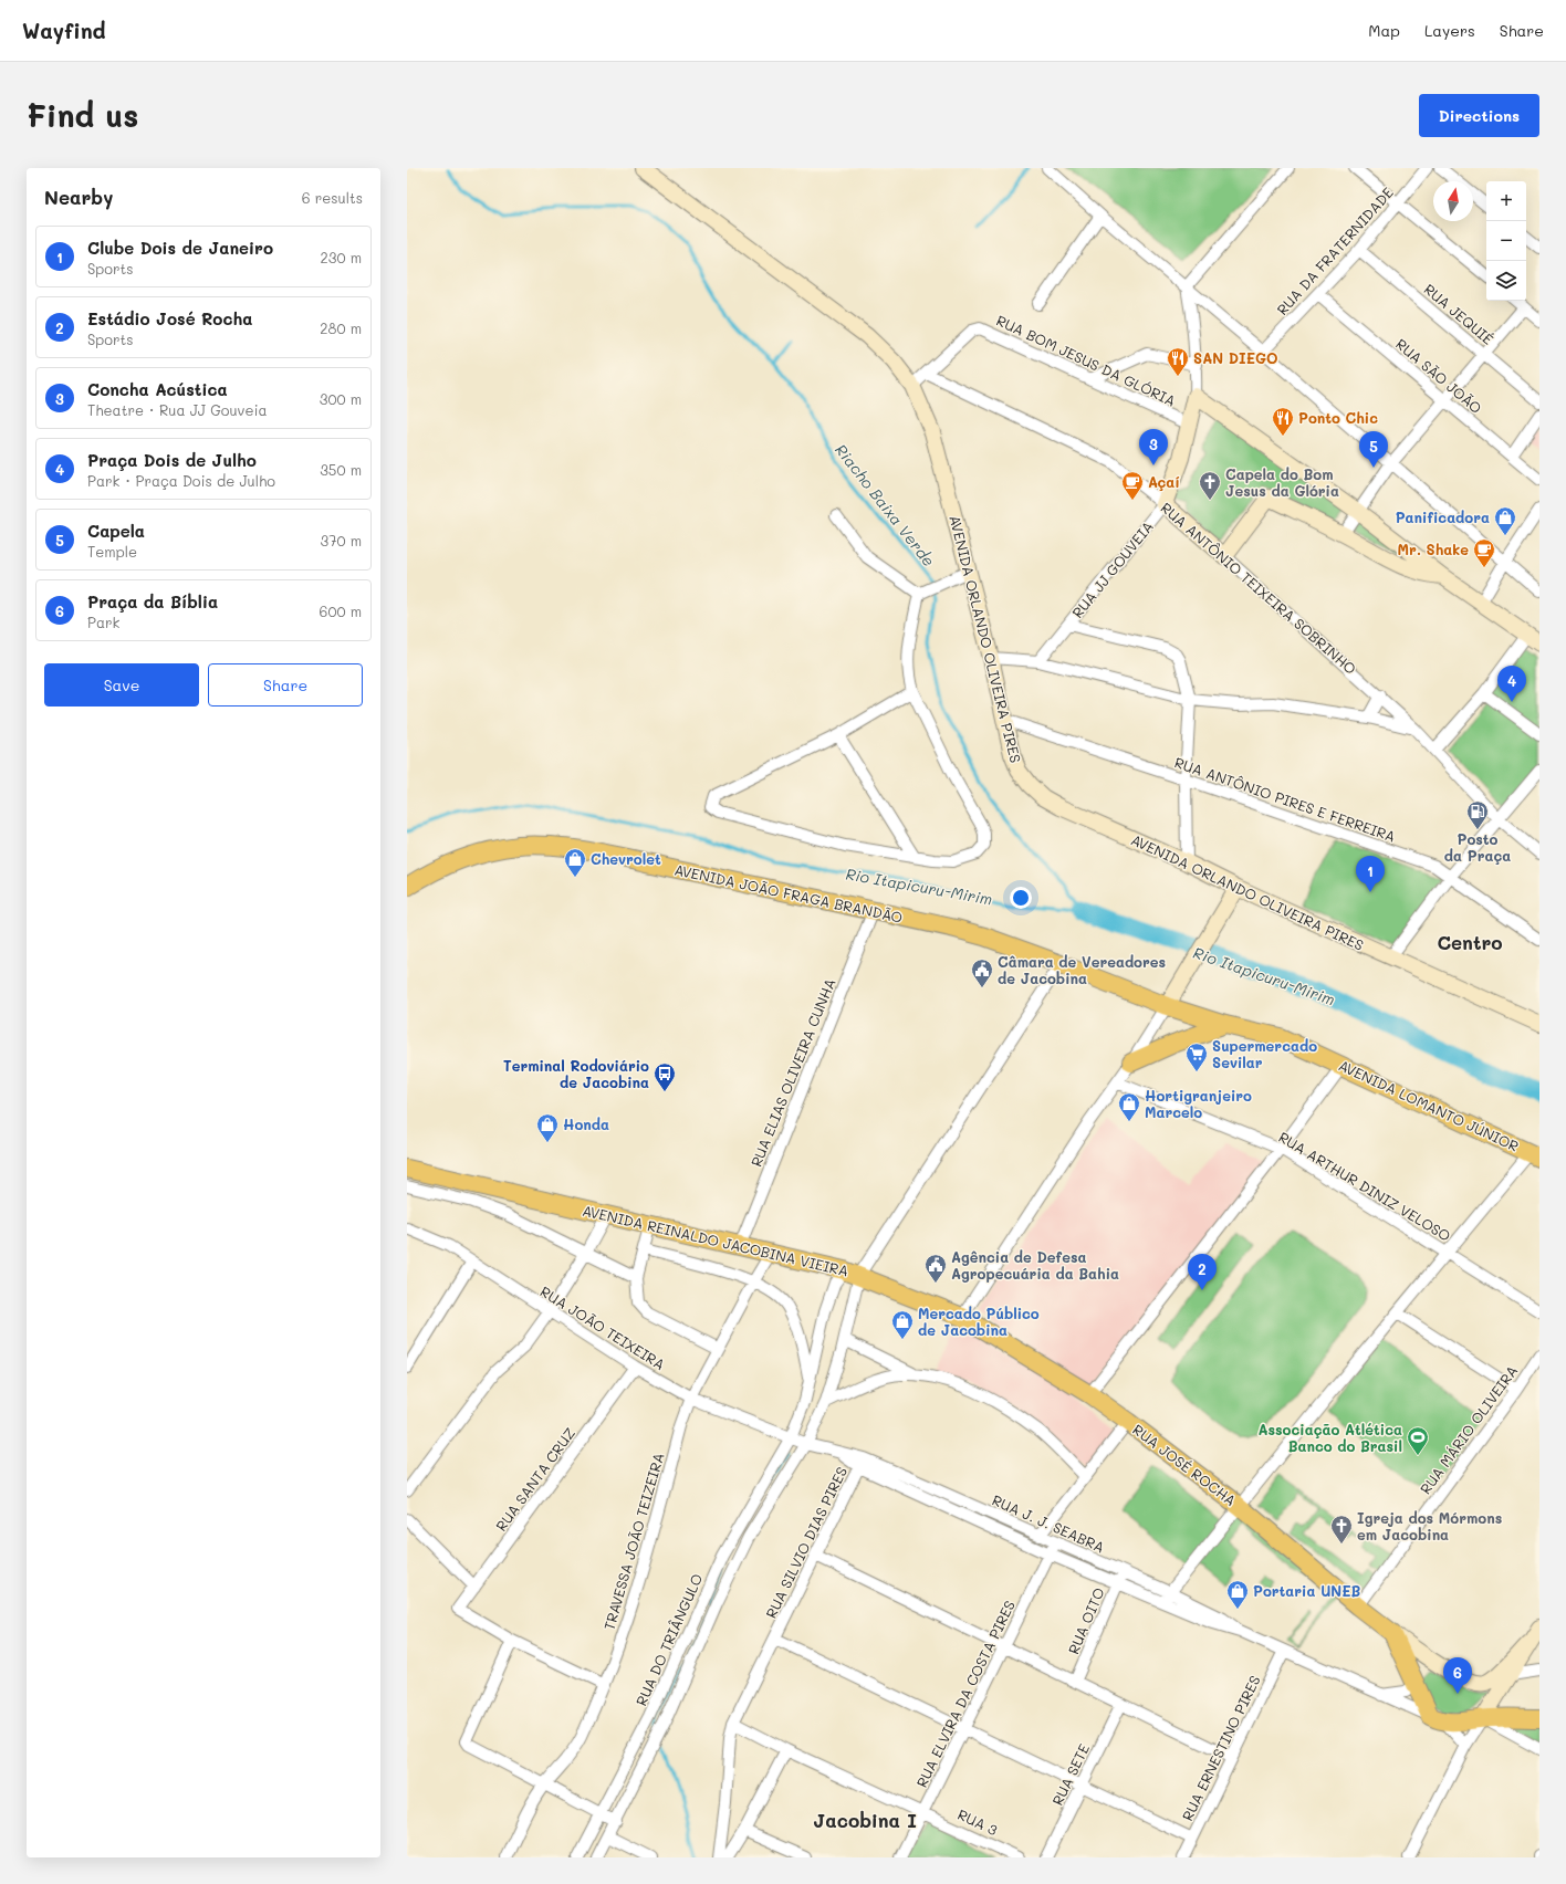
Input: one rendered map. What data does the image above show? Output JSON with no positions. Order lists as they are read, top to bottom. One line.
{"streets":{"main road":["RUA JJ GOUVEIA","RUA ANTÔNIO TEIXEIRA SOBRINHO","AVENIDA ORLANDO OLIVEIRA PIRES","AVENIDA JOÃO FRAGA BRANDÃO","AVENIDA LOMANTO JÚNIOR","AVENIDA REINALDO JACOBINA VIEIRA","RUA JOSÉ ROCHA"],"street":["RUA DA FRATERNIDADE","RUA JEQUIÉ","RUA BOM JESUS DA GLÓRIA","RUA SÃO JOÃO","RUA ANTÔNIO PIRES E FERREIRA","RUA ELIAS OLIVEIRA CUNHA","RUA ARTHUR DINIZ VELOSO","RUA JOÃO TEIXEIRA","RUA MÁRIO OLIVEIRA","RUA SANTA CRUZ","RUA J. J. SEABRA","TRAVESSA JOÃO TEIZEIRA","RUA SILVIO DIAS PIRES","RUA OITO","RUA DO TRIÂNGULO","RUA ELVIRA DA COSTA PIRES","RUA ERNESTINO PIRES","RUA SETE","RUA 3"]},"crossings":[["RUA DA FRATERNIDADE","RUA JEQUIÉ"],["RUA DA FRATERNIDADE","RUA SÃO JOÃO"],["RUA BOM JESUS DA GLÓRIA","RUA JJ GOUVEIA"],["RUA BOM JESUS DA GLÓRIA","RUA ANTÔNIO TEIXEIRA SOBRINHO"],["RUA BOM JESUS DA GLÓRIA","AVENIDA ORLANDO OLIVEIRA PIRES"],["RUA JJ GOUVEIA","RUA ANTÔNIO TEIXEIRA SOBRINHO"],["AVENIDA ORLANDO OLIVEIRA PIRES","RUA ANTÔNIO PIRES E FERREIRA"],["AVENIDA JOÃO FRAGA BRANDÃO","RUA ELIAS OLIVEIRA CUNHA"],["AVENIDA JOÃO FRAGA BRANDÃO","AVENIDA LOMANTO JÚNIOR"],["AVENIDA JOÃO FRAGA BRANDÃO","RUA DO TRIÂNGULO"],["RUA ELIAS OLIVEIRA CUNHA","AVENIDA REINALDO JACOBINA VIEIRA"],["AVENIDA REINALDO JACOBINA VIEIRA","RUA JOSÉ ROCHA"],["AVENIDA REINALDO JACOBINA VIEIRA","TRAVESSA JOÃO TEIZEIRA"],["AVENIDA REINALDO JACOBINA VIEIRA","RUA DO TRIÂNGULO"],["RUA JOÃO TEIXEIRA","RUA SANTA CRUZ"],["RUA JOÃO TEIXEIRA","RUA J. J. SEABRA"],["RUA JOÃO TEIXEIRA","TRAVESSA JOÃO TEIZEIRA"],["RUA JOÃO TEIXEIRA","RUA DO TRIÂNGULO"],["RUA MÁRIO OLIVEIRA","RUA JOSÉ ROCHA"],["RUA J. J. SEABRA","RUA SILVIO DIAS PIRES"],["RUA J. J. SEABRA","RUA OITO"],["RUA J. J. SEABRA","RUA DO TRIÂNGULO"],["RUA J. J. SEABRA","RUA ELVIRA DA COSTA PIRES"],["RUA J. J. SEABRA","RUA ERNESTINO PIRES"],["RUA SILVIO DIAS PIRES","RUA 3"],["RUA ELVIRA DA COSTA PIRES","RUA 3"]],"districts":["Centro","Jacobina I"],"water":["Riacho Baixa Verde","Rio Itapicuru-Mirim"],"places":{"restaurant":["SAN DIEGO","Ponto Chic"],"cafe":["Açaí","Mr. Shake"],"church":["Capela do Bom Jesus da Glória","Igreja dos Mórmons em Jacobina"],"shop":["Panificadora","Chevrolet","Hortigranjeiro Marcelo","Honda","Mercado Público de Jacobina","Portaria UNEB"],"fuel station":["Posto da Praça"],"public building":["Câmara de Vereadores de Jacobina","Agência de Defesa Agropecuária da Bahia"],"supermarket":["Supermercado Sevilar"],"bus stop":["Terminal Rodoviário de Jacobina"],"sports":["Associação Atlética Banco do Brasil"]},"north":"top","page":{"header":"Wayfind","nav":["Map","Layers","Share"],"buttons":["Directions",["Save","Share"]],"title":"Find us","heading":["Nearby","6 results"],"map_buttons":["+","−"],"list":[{"mark":"1","name":"Clube Dois de Janeiro","note":"Sports","value":"230 m"},{"mark":"2","name":"Estádio José Rocha","note":"Sports","value":"280 m"},{"mark":"3","name":"Concha Acústica","note":"Theatre · Rua JJ Gouveia","value":"300 m"},{"mark":"4","name":"Praça Dois de Julho","note":"Park · Praça Dois de Julho","value":"350 m"},{"mark":"5","name":"Capela","note":"Temple","value":"370 m"},{"mark":"6","name":"Praça da Bíblia","note":"Park","value":"600 m"}],"pins":["3","5","4","1","2","6"]}}
